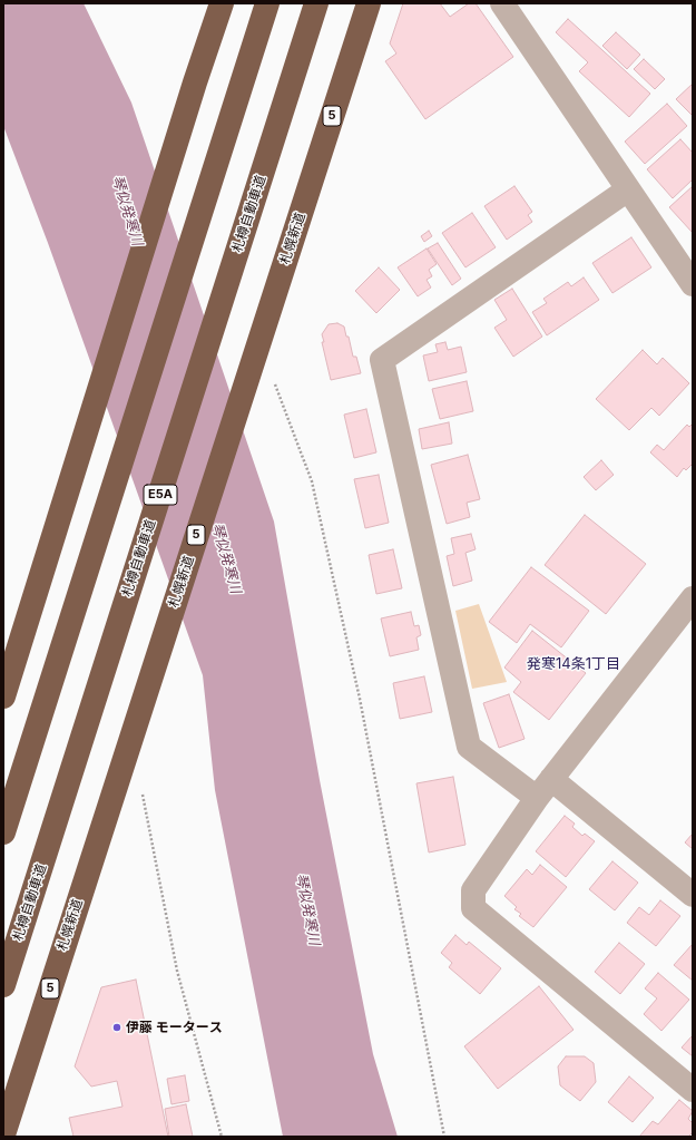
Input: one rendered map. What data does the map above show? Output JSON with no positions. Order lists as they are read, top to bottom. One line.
{"streets":{"highway":["5","札樽自動車道","札幌新道","E5A"]},"districts":["発寒14条1丁目"],"water":["琴似発寒川"],"places":["伊藤 モータース"]}
